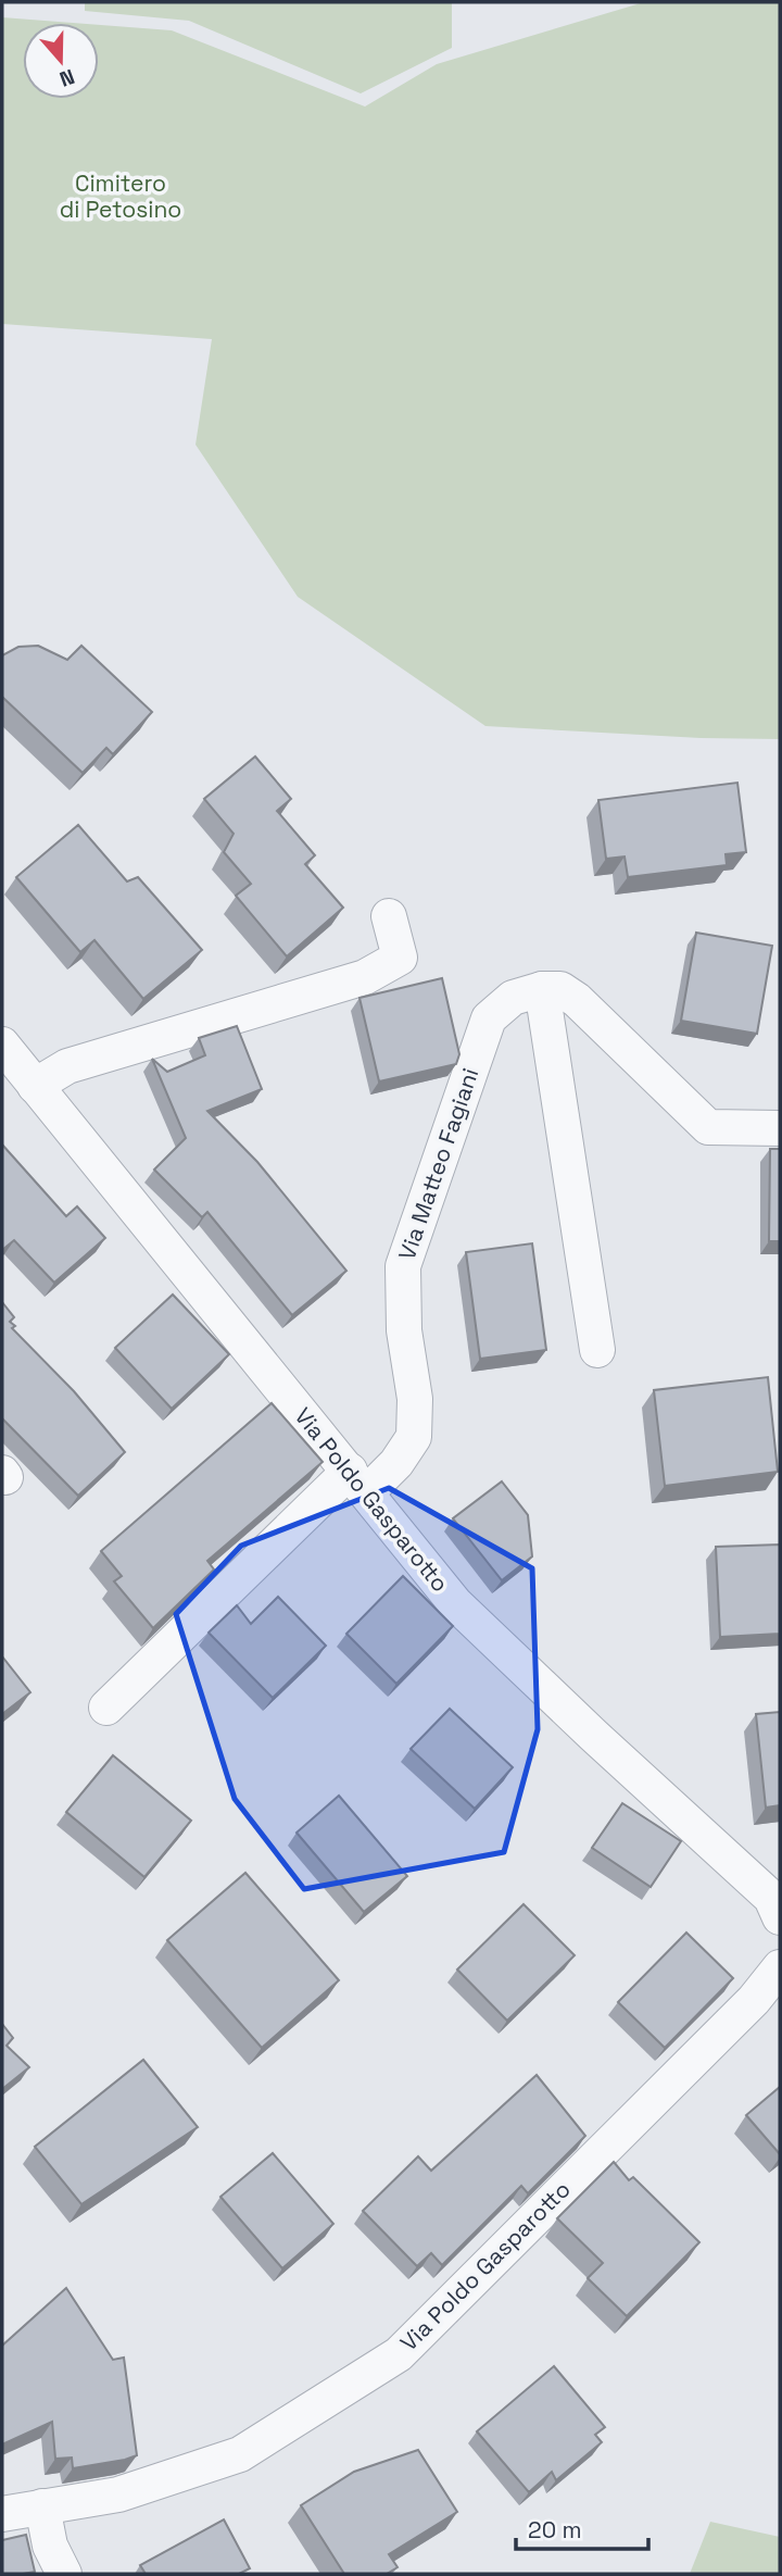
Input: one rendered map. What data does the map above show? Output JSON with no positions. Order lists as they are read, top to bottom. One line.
{"streets":{"street":["Via Matteo Fagiani","Via Poldo Gasparotto"]},"crossings":[["Via Matteo Fagiani","Via Poldo Gasparotto"]],"parks":["Cimitero di Petosino"],"scale_bar":"20 m","north":"bottom"}
